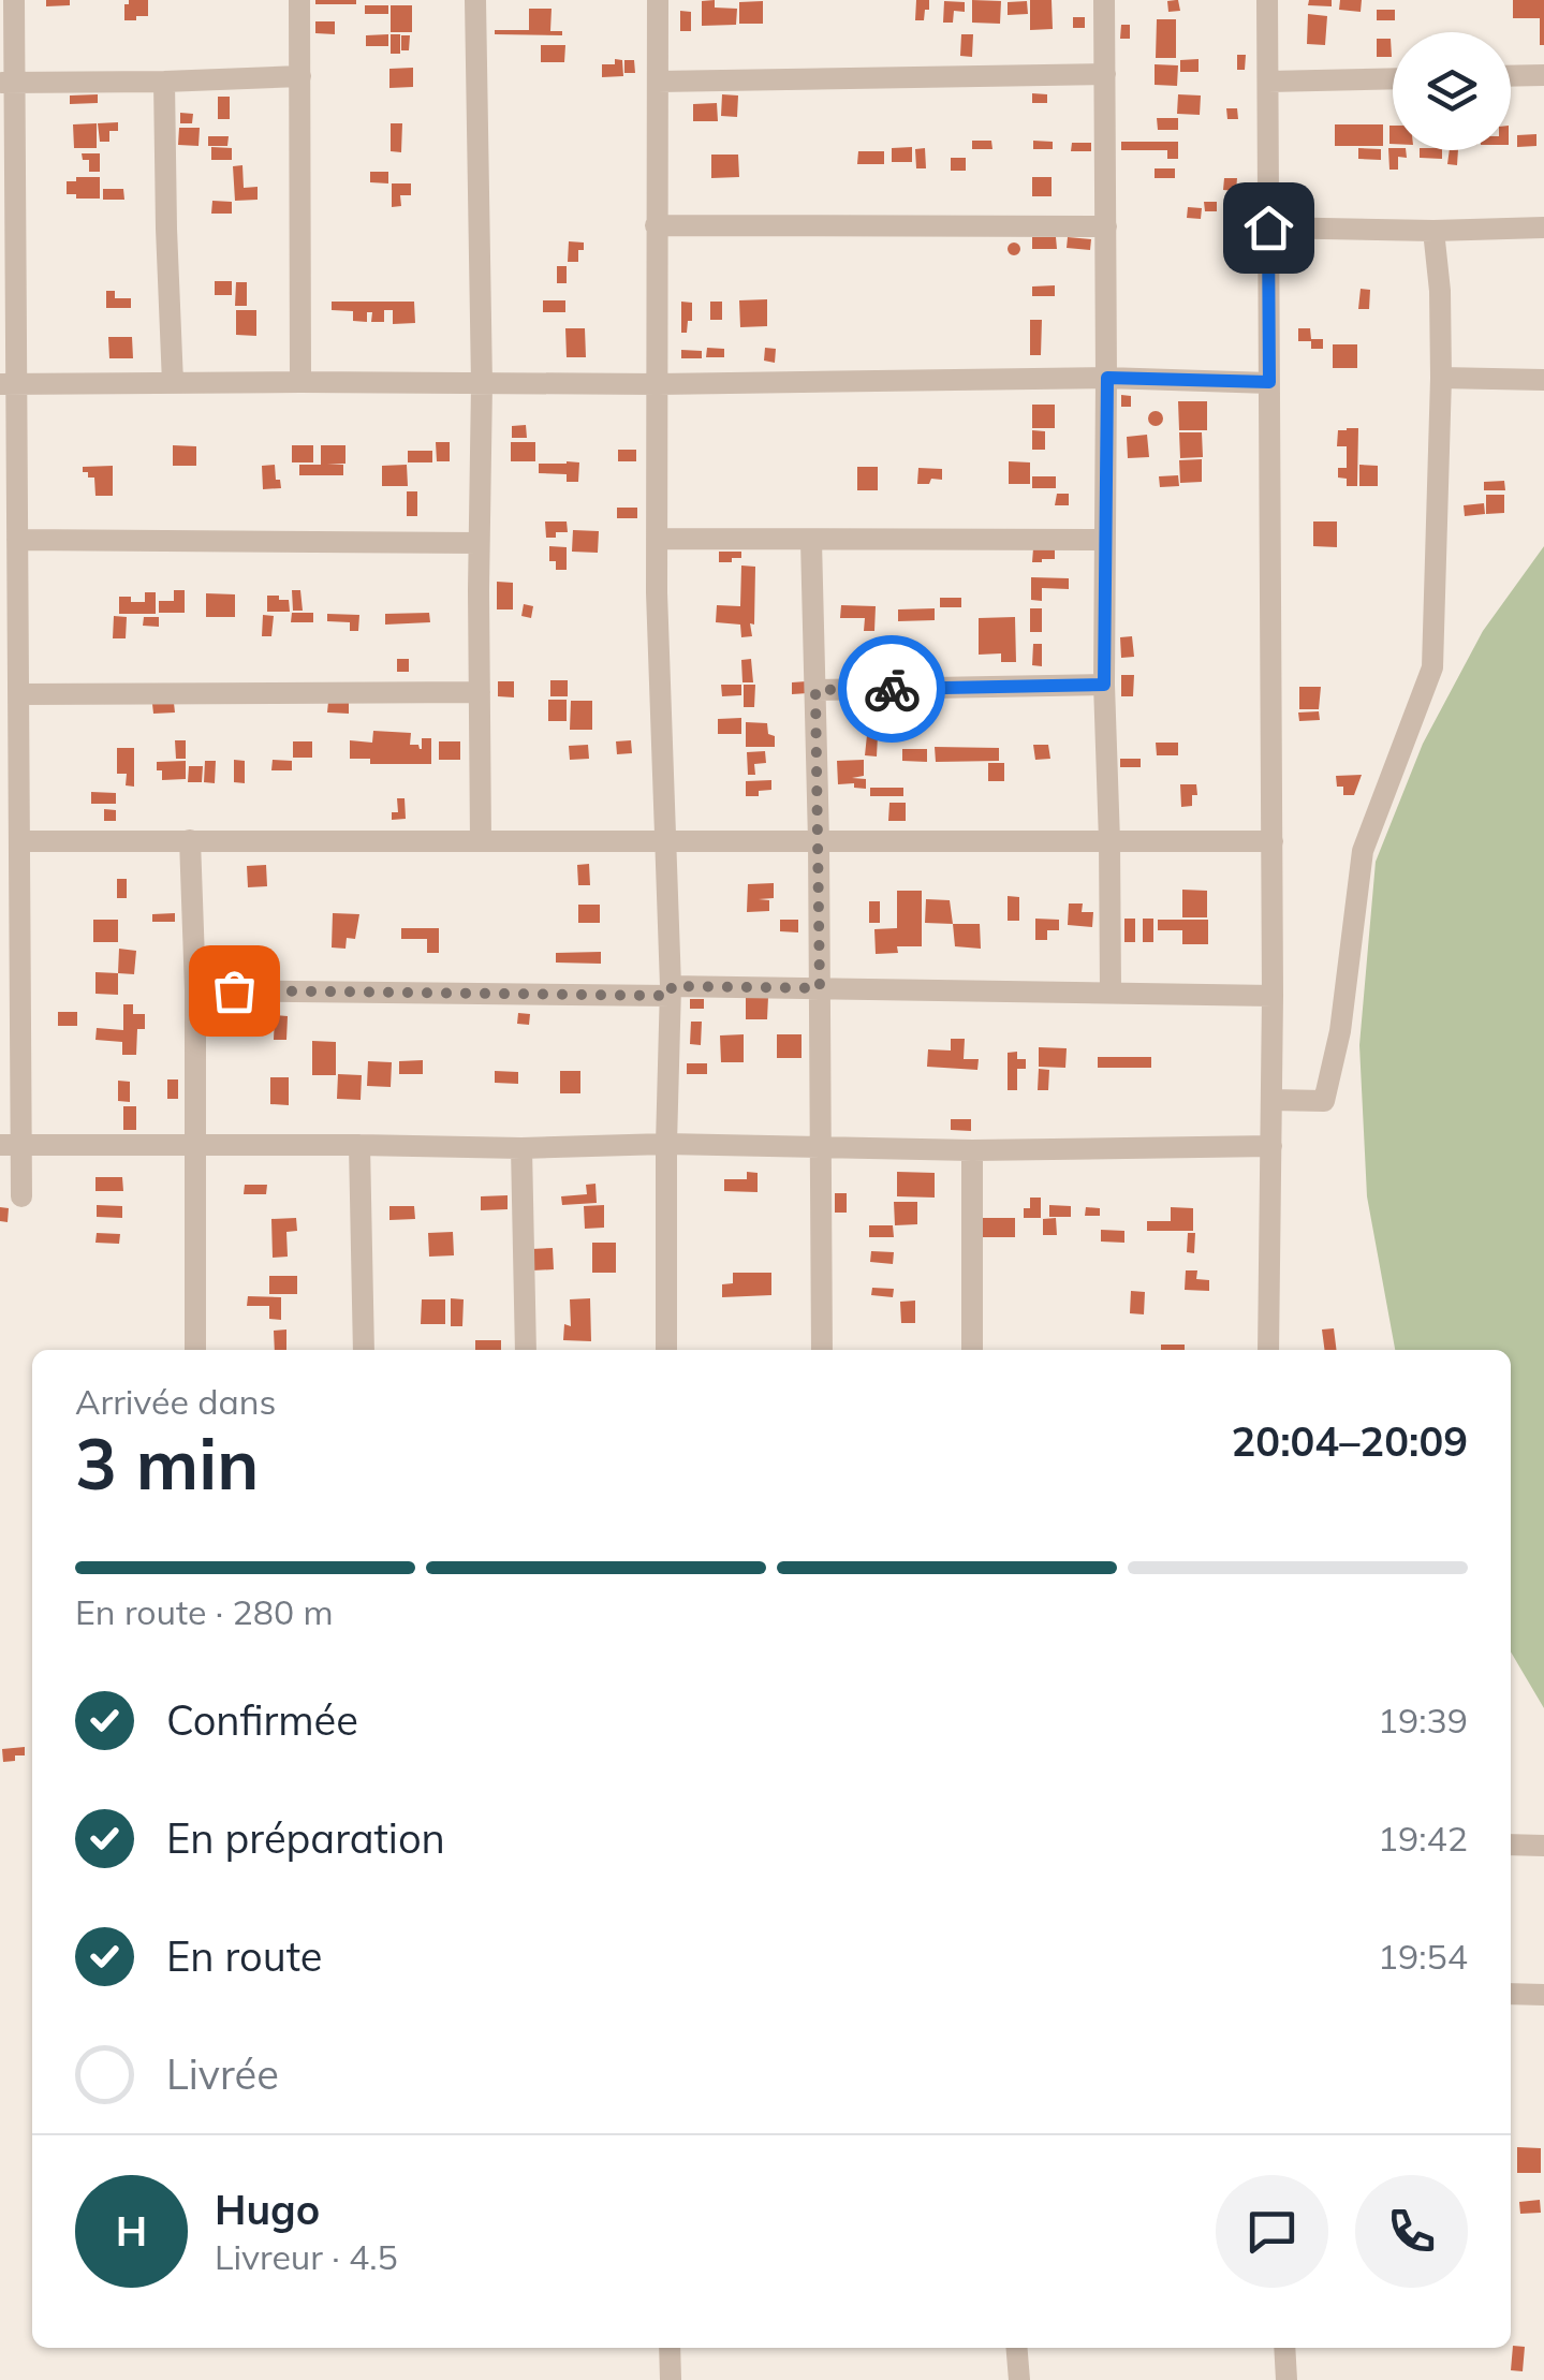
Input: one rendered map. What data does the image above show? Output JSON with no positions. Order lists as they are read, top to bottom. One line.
{"page":{"heading":["3 min","Arrivée dans","20:04–20:09"],"panel":["Hugo","Livreur · 4.5"],"bar":"En route · 280 m","list":[["Confirmée","19:39"],["En préparation","19:42"],["En route","19:54"],"Livrée"],"round":"H"}}
